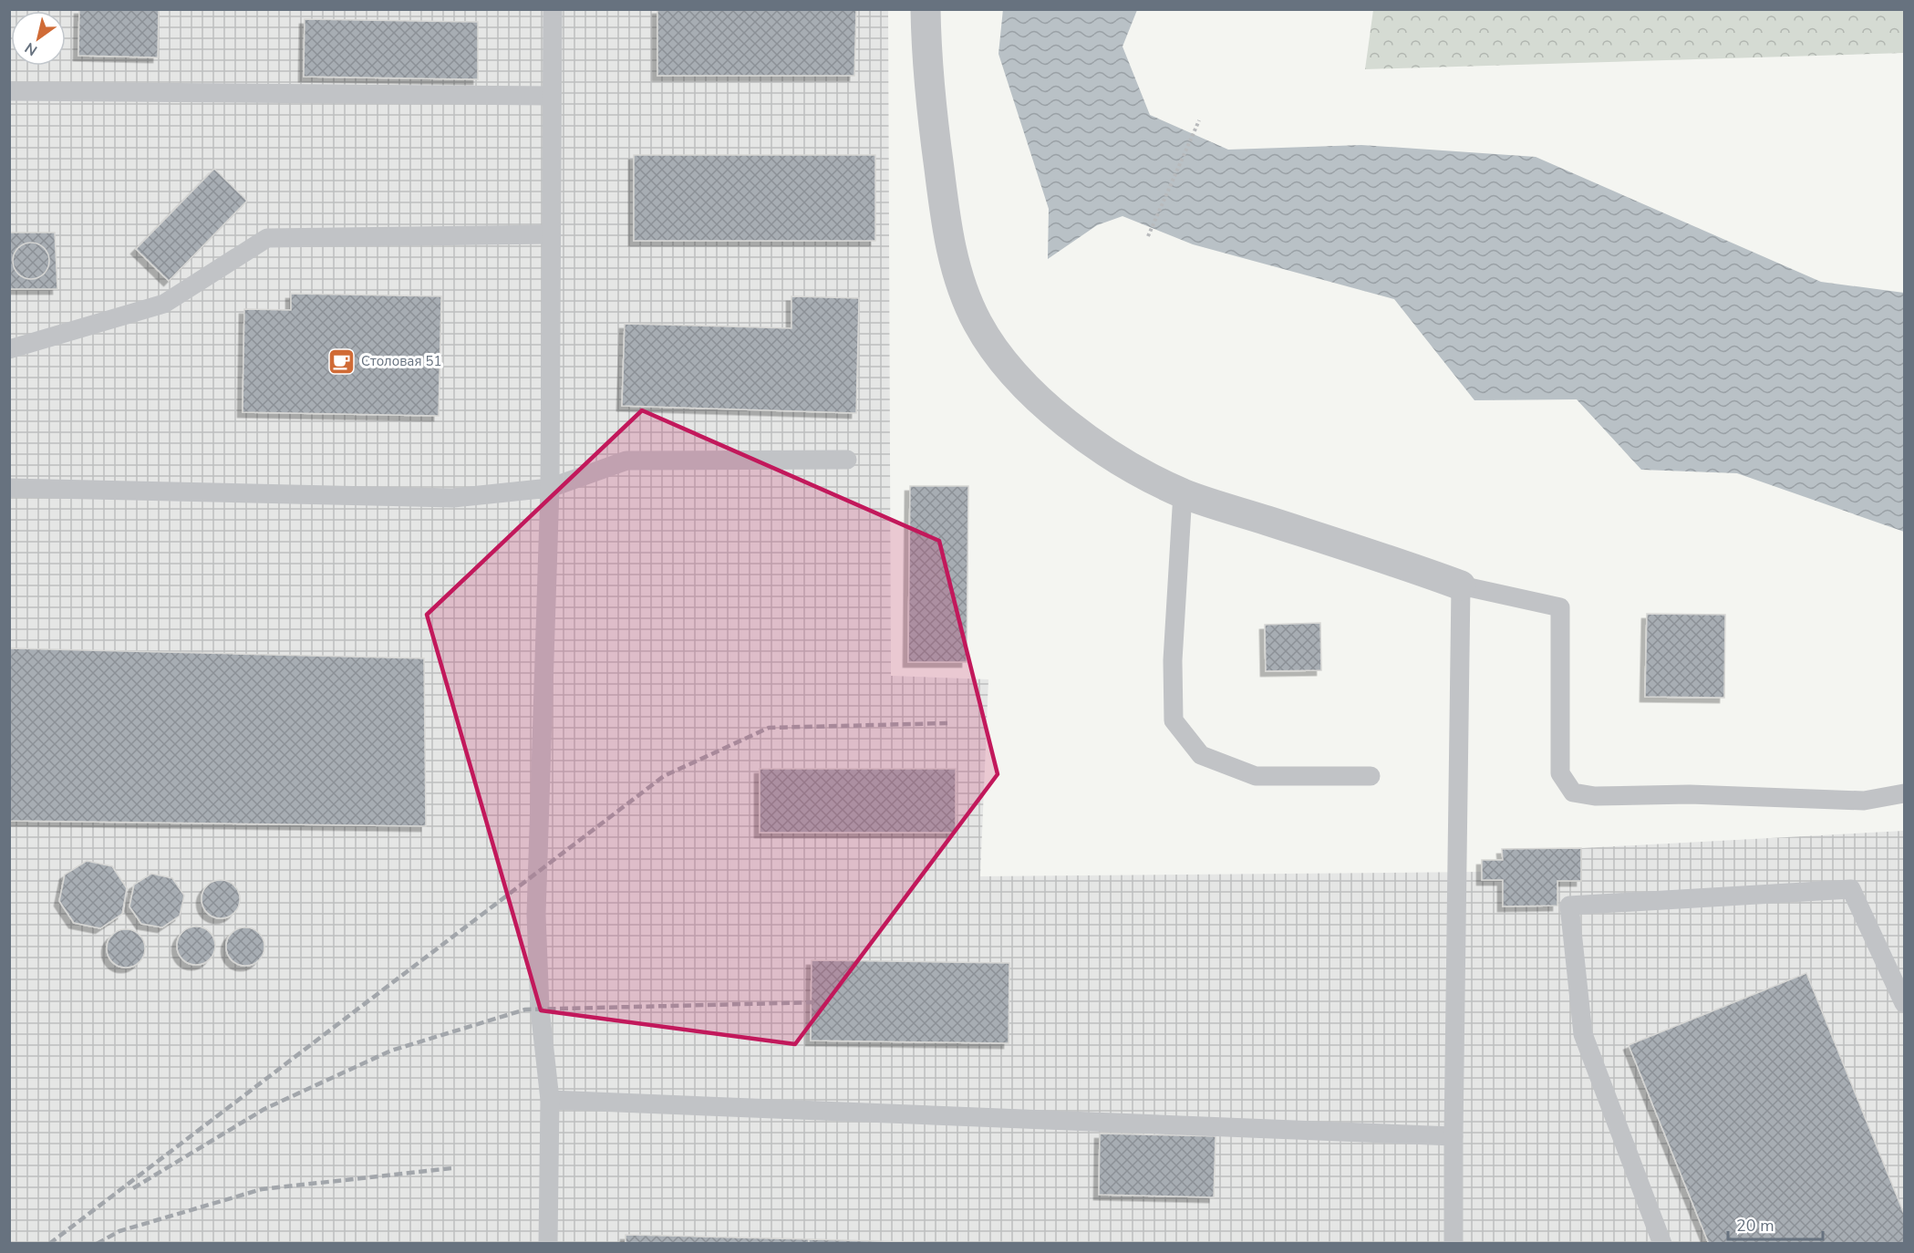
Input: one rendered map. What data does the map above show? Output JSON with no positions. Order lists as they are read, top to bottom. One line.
{"places":{"cafe":["Столовая 51"]},"scale_bar":"20 m","north":"bottom left"}
